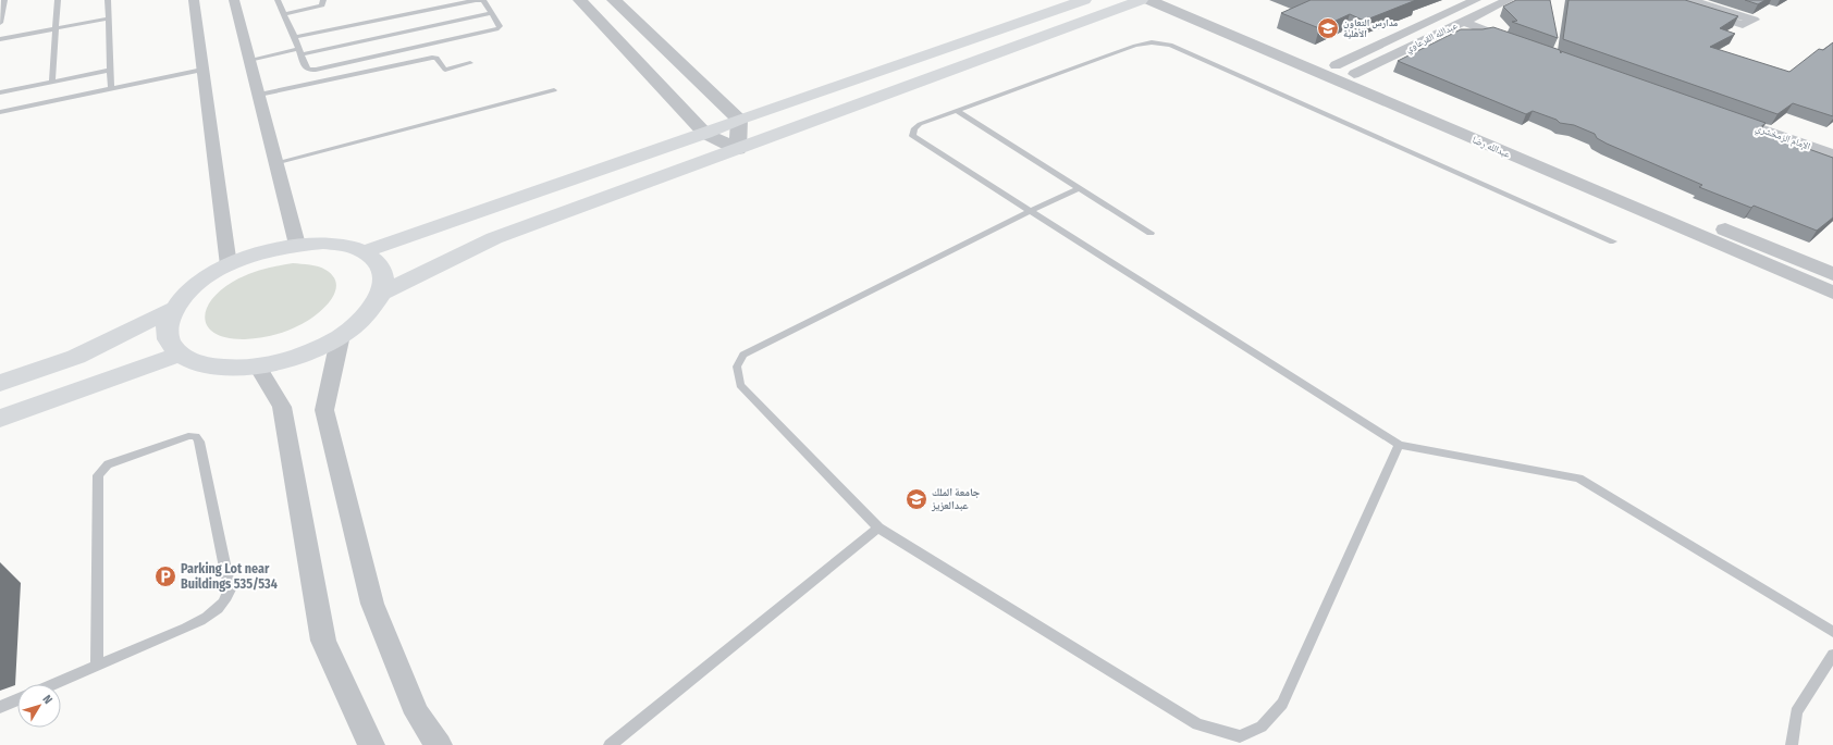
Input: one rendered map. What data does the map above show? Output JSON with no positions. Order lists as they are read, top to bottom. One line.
{"streets":{"street":["عبدالله القرعاوي","الإمام الزمخشري","عبدالله رضا"]},"crossings":[["عبدالله القرعاوي","عبدالله رضا"]],"places":{"school or university":["مدارس التعاون الأهلية","جامعة الملك عبدالعزيز"],"parking":["Parking Lot near Buildings 535/534"]},"north":"top right"}
